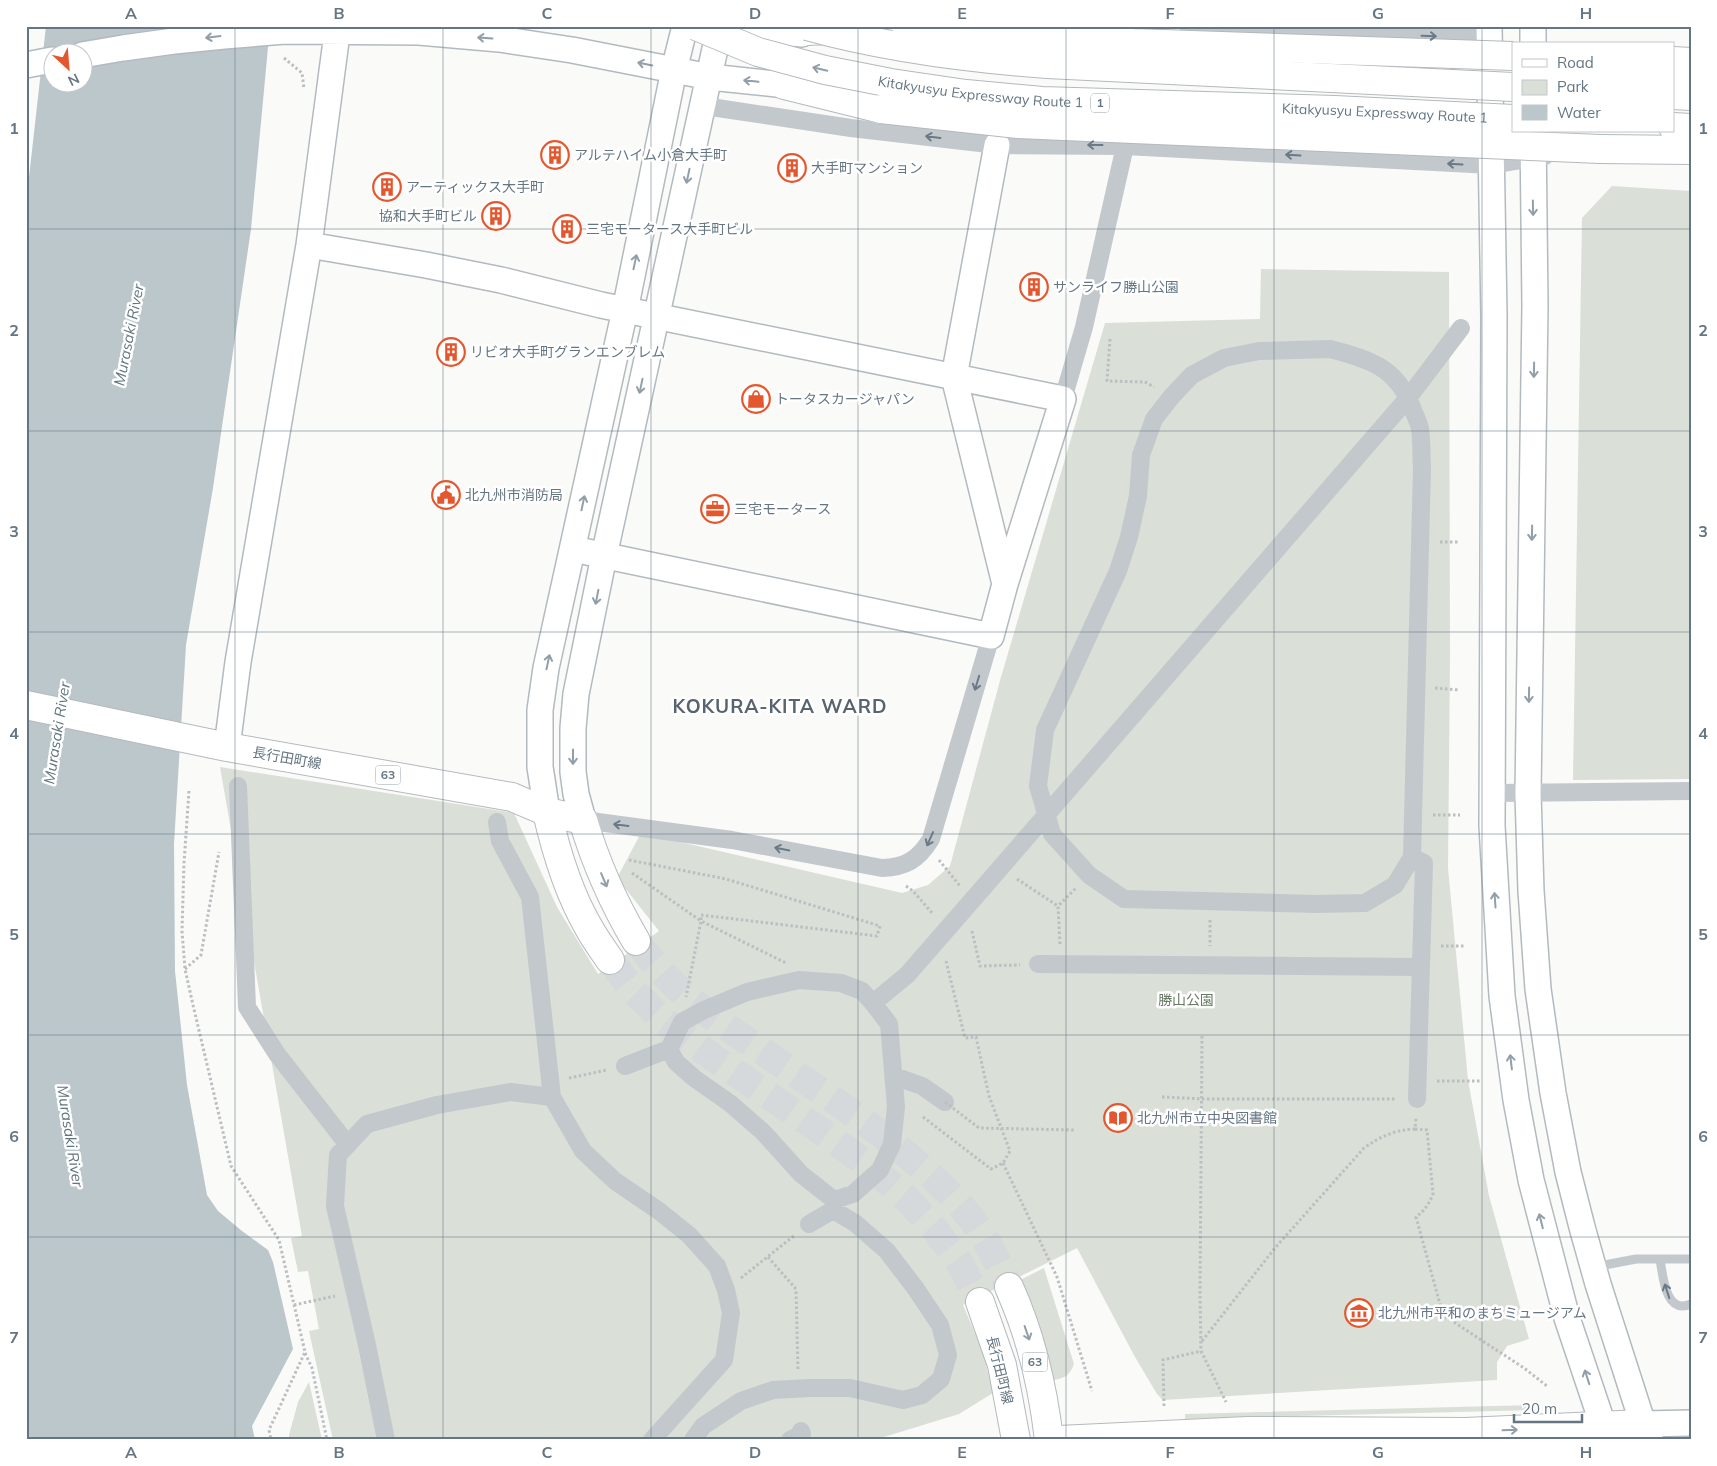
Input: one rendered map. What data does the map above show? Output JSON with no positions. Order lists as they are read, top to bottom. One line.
{"streets":{"main road":["Kitakyusyu Expressway Route 1","1","長行田町線","63"]},"districts":["KOKURA-KITA WARD"],"water":["Murasaki River"],"parks":["勝山公園"],"places":{"building":["アルテハイム小倉大手町","大手町マンション","アーティックス大手町","協和大手町ビル","三宅モータース大手町ビル","サンライフ勝山公園","リビオ大手町グランエンブレム"],"shop":["トータスカージャパン"],"public building":["北九州市消防局"],"office":["三宅モータース"],"library":["北九州市立中央図書館"],"museum":["北九州市平和のまちミュージアム"]},"legend":["Road","Park","Water"],"scale_bar":"20 m","north":"bottom right","grid":{"columns":["A","B","C","D","E","F","G","H"],"rows":["1","2","3","4","5","6","7"]}}
